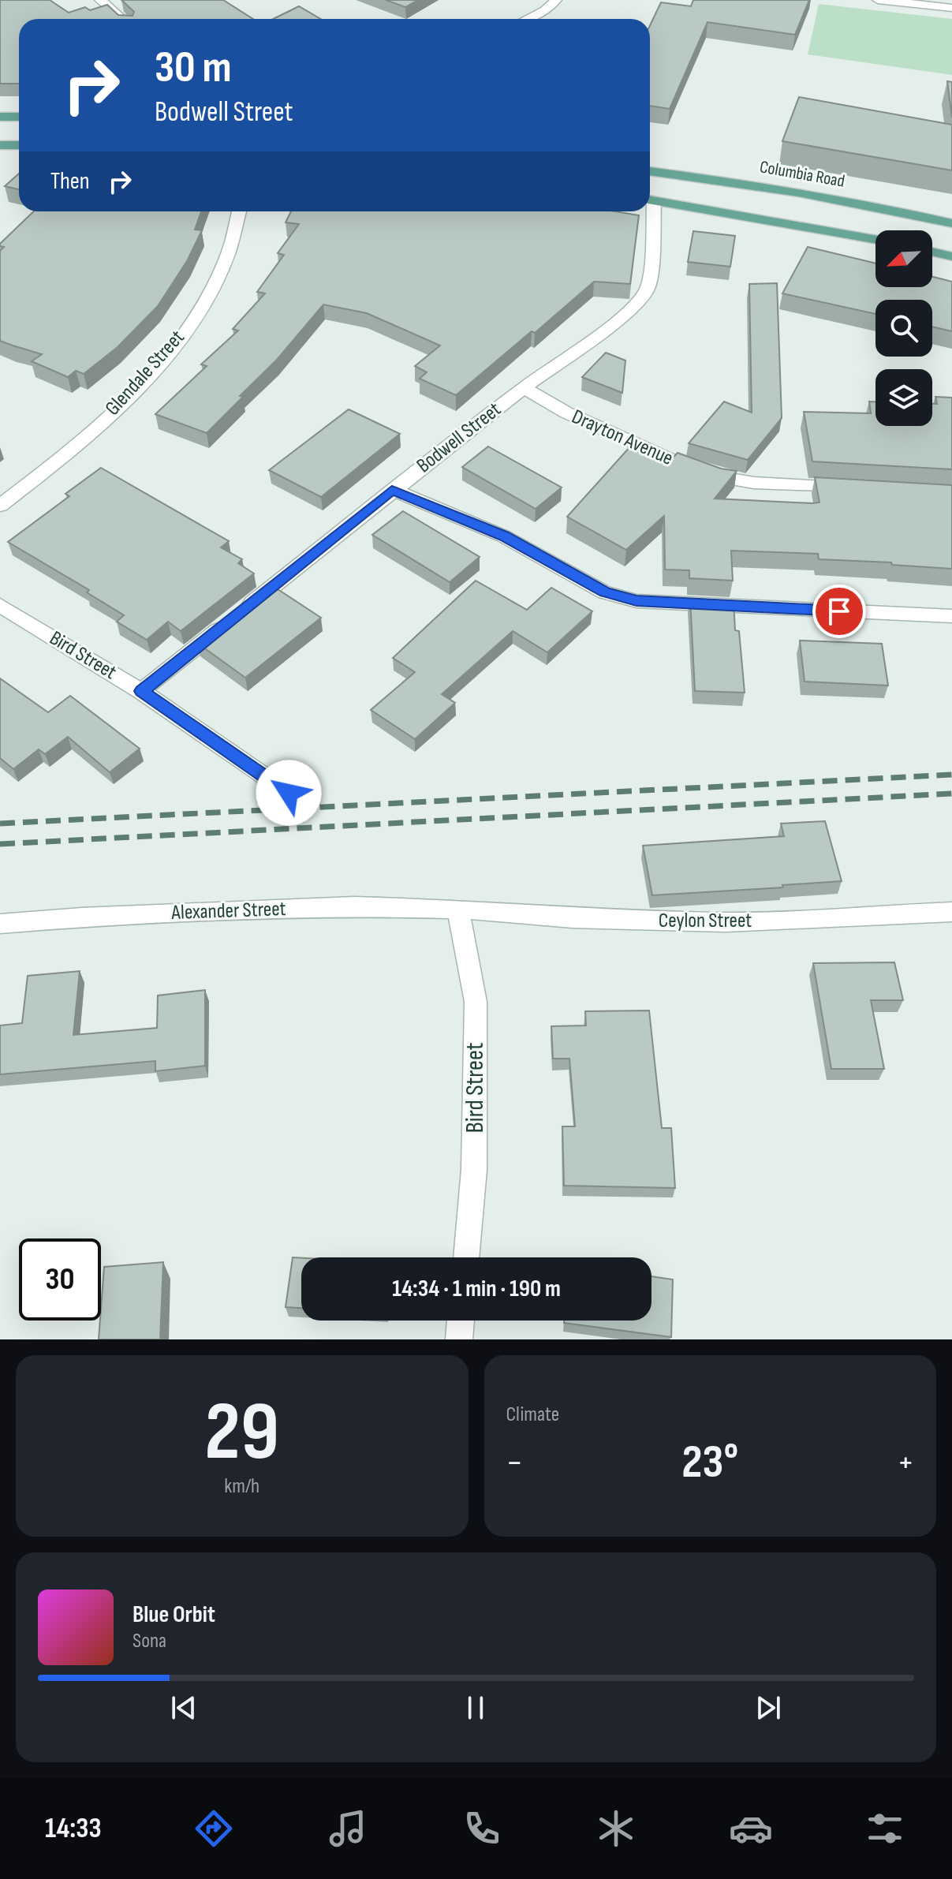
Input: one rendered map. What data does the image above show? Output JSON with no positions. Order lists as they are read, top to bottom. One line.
{"streets":{"main road":["Columbia Road"],"street":["Glendale Street","Bodwell Street","Drayton Avenue","Bird Street","Alexander Street","Ceylon Street"]},"crossings":[["Bodwell Street","Drayton Avenue"],["Bodwell Street","Bird Street"],["Bird Street","Alexander Street"],["Bird Street","Ceylon Street"],["Alexander Street","Ceylon Street"]],"north":"bottom left","page":{"turn":["30 m","Bodwell Street"],"then":"Then","limit":"30","trip":"14:34 · 1 min · 190 m","tile":[["29","km/h"],"Climate"],"heat":["−","23°","+"],"song":["Blue Orbit","Sona"],"tabs":"14:33"}}
